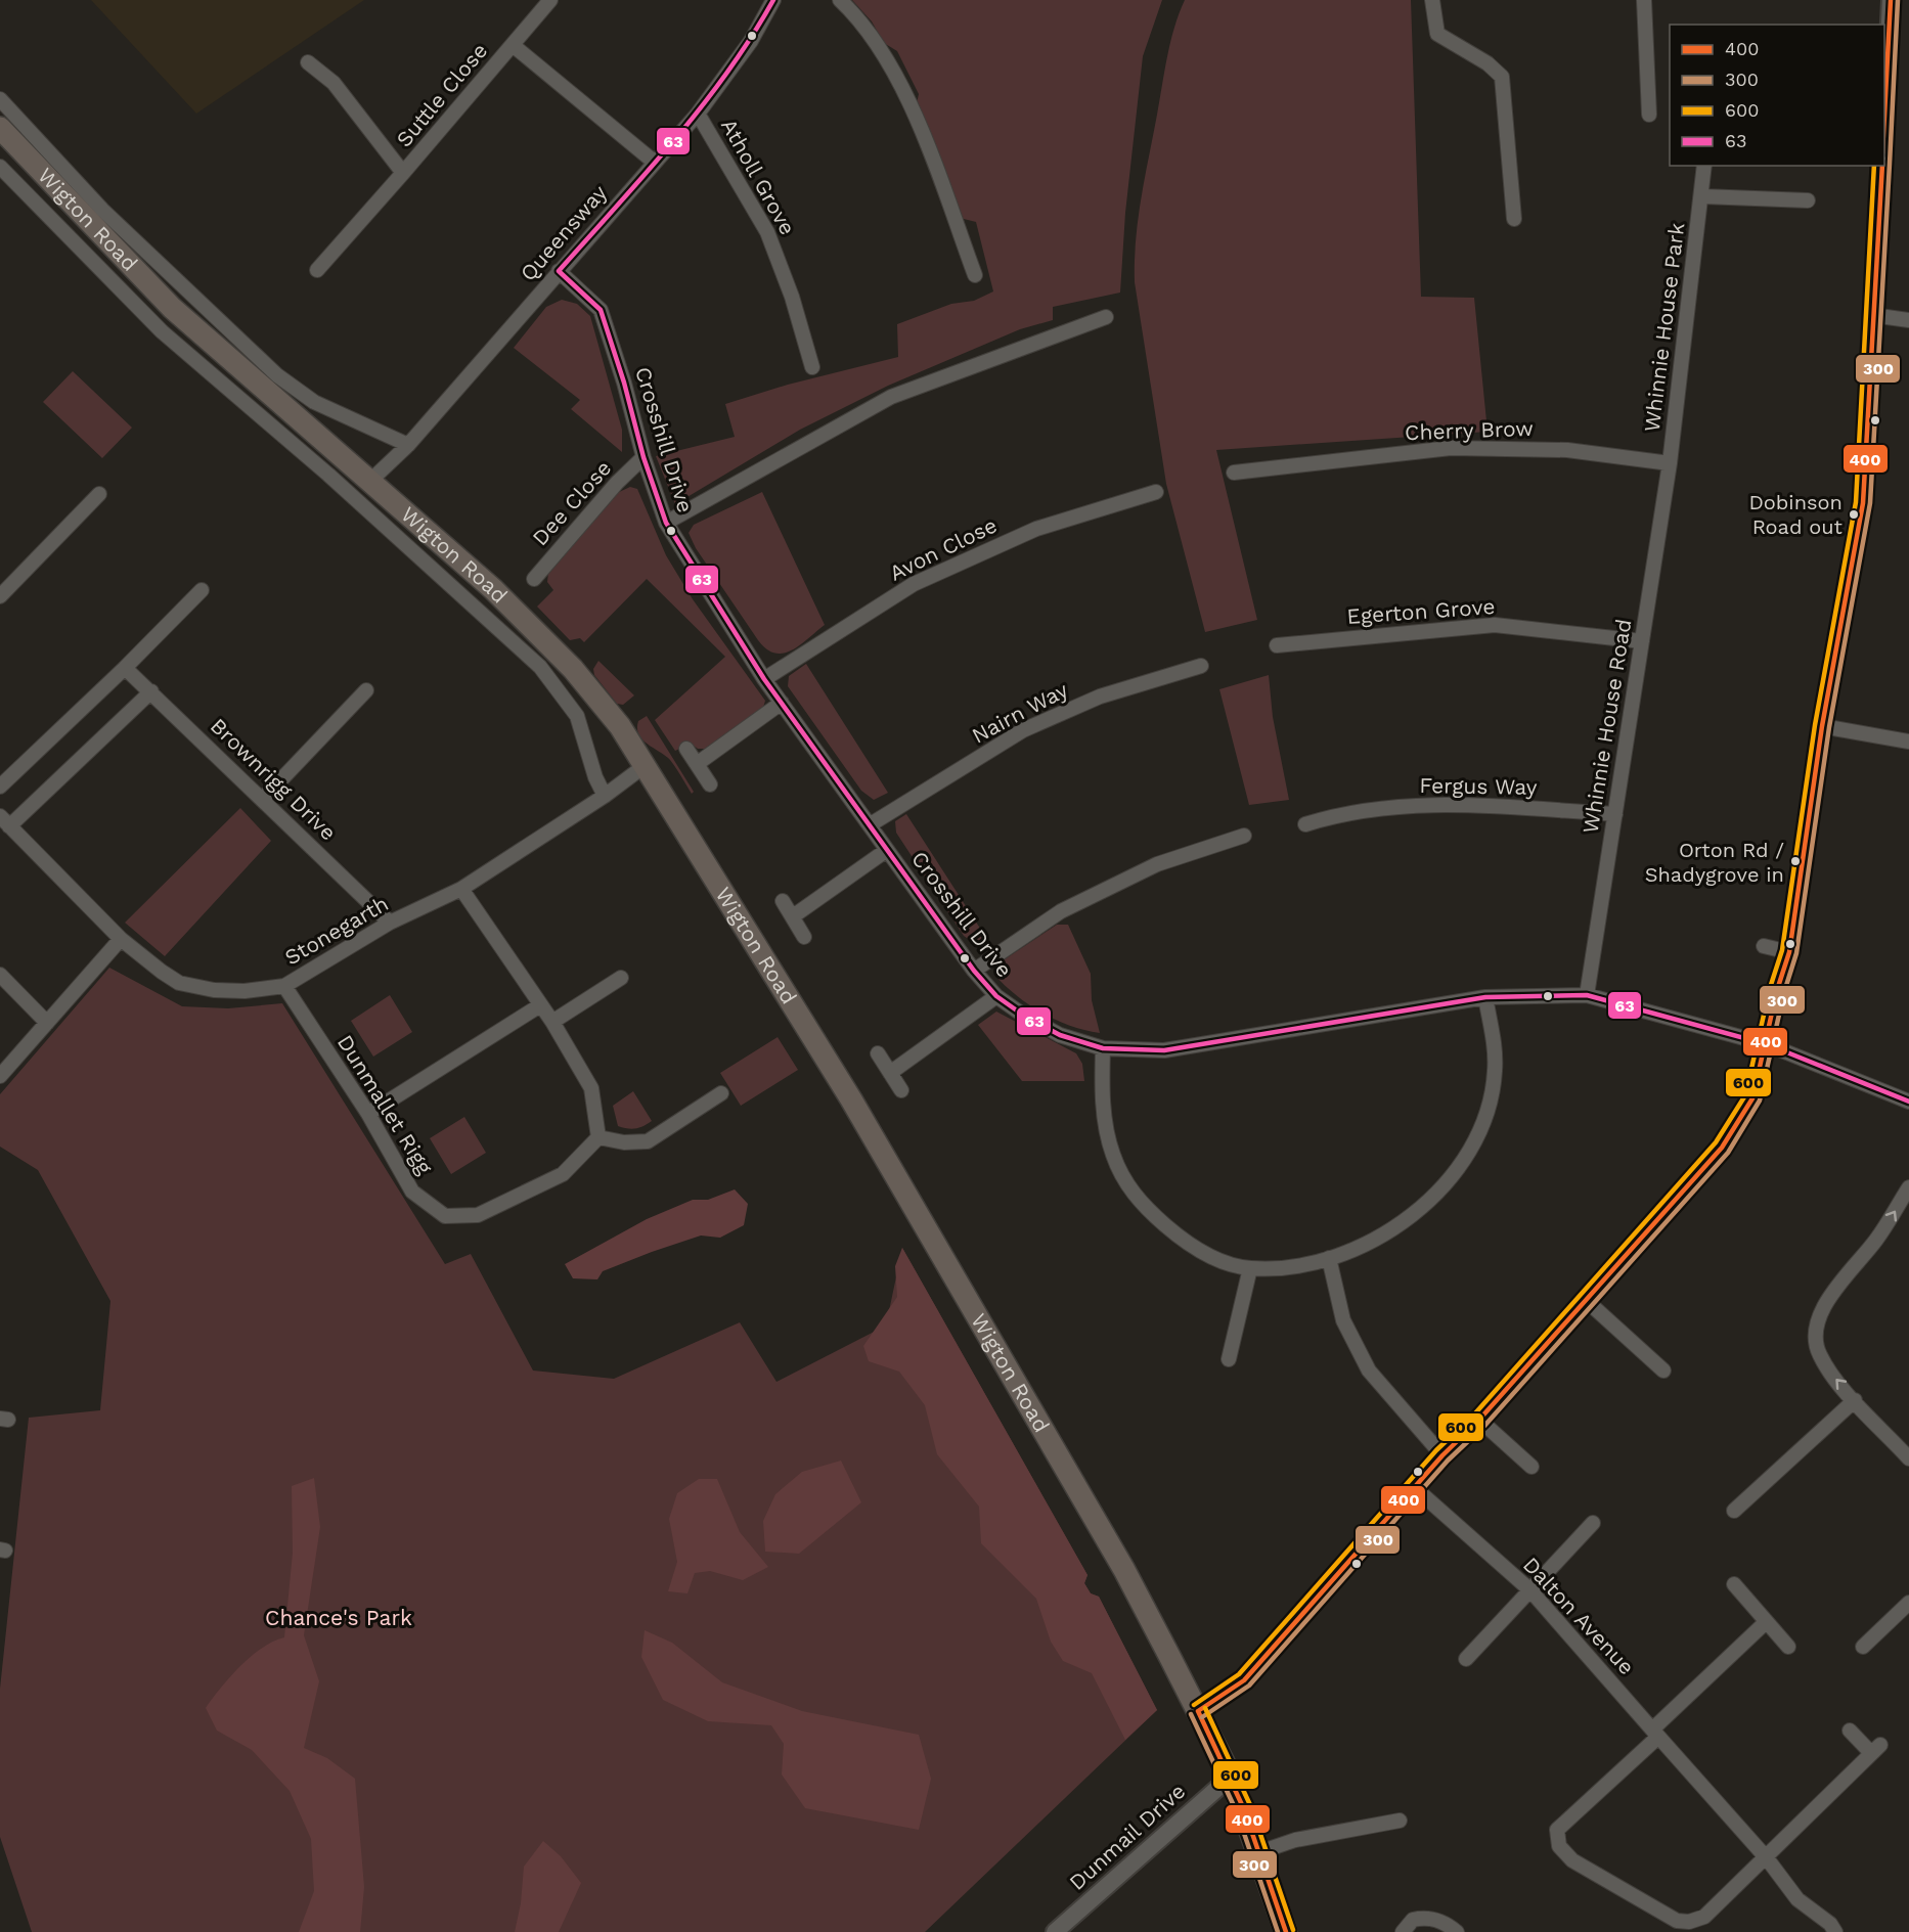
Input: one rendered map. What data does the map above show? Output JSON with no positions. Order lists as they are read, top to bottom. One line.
{"streets":{"main road":["Wigton Road"],"street":["Suttle Close","Atholl Grove","Queensway","Whinnie House Park","Cherry Brow","Crosshill Drive","Dee Close","Avon Close","Egerton Grove","Nairn Way","Whinnie House Road","Brownrigg Drive","Fergus Way","Stonegarth","Dunmallet Rigg","Dalton Avenue","Dunmail Drive"]},"crossings":[["Suttle Close","Queensway"],["Atholl Grove","Queensway"],["Wigton Road","Queensway"],["Wigton Road","Stonegarth"],["Wigton Road","Dunmail Drive"],["Queensway","Crosshill Drive"],["Whinnie House Park","Cherry Brow"],["Whinnie House Park","Whinnie House Road"],["Cherry Brow","Whinnie House Road"],["Crosshill Drive","Dee Close"],["Crosshill Drive","Avon Close"],["Crosshill Drive","Nairn Way"],["Crosshill Drive","Whinnie House Road"],["Egerton Grove","Whinnie House Road"],["Whinnie House Road","Fergus Way"],["Brownrigg Drive","Stonegarth"],["Stonegarth","Dunmallet Rigg"]],"parks":["Chance's Park"],"places":["Dobinson Road out","Orton Rd / Shadygrove in"],"lines":["transit line 400","transit line 300","transit line 63","transit line 600"],"legend":["400","300","600","63"]}
